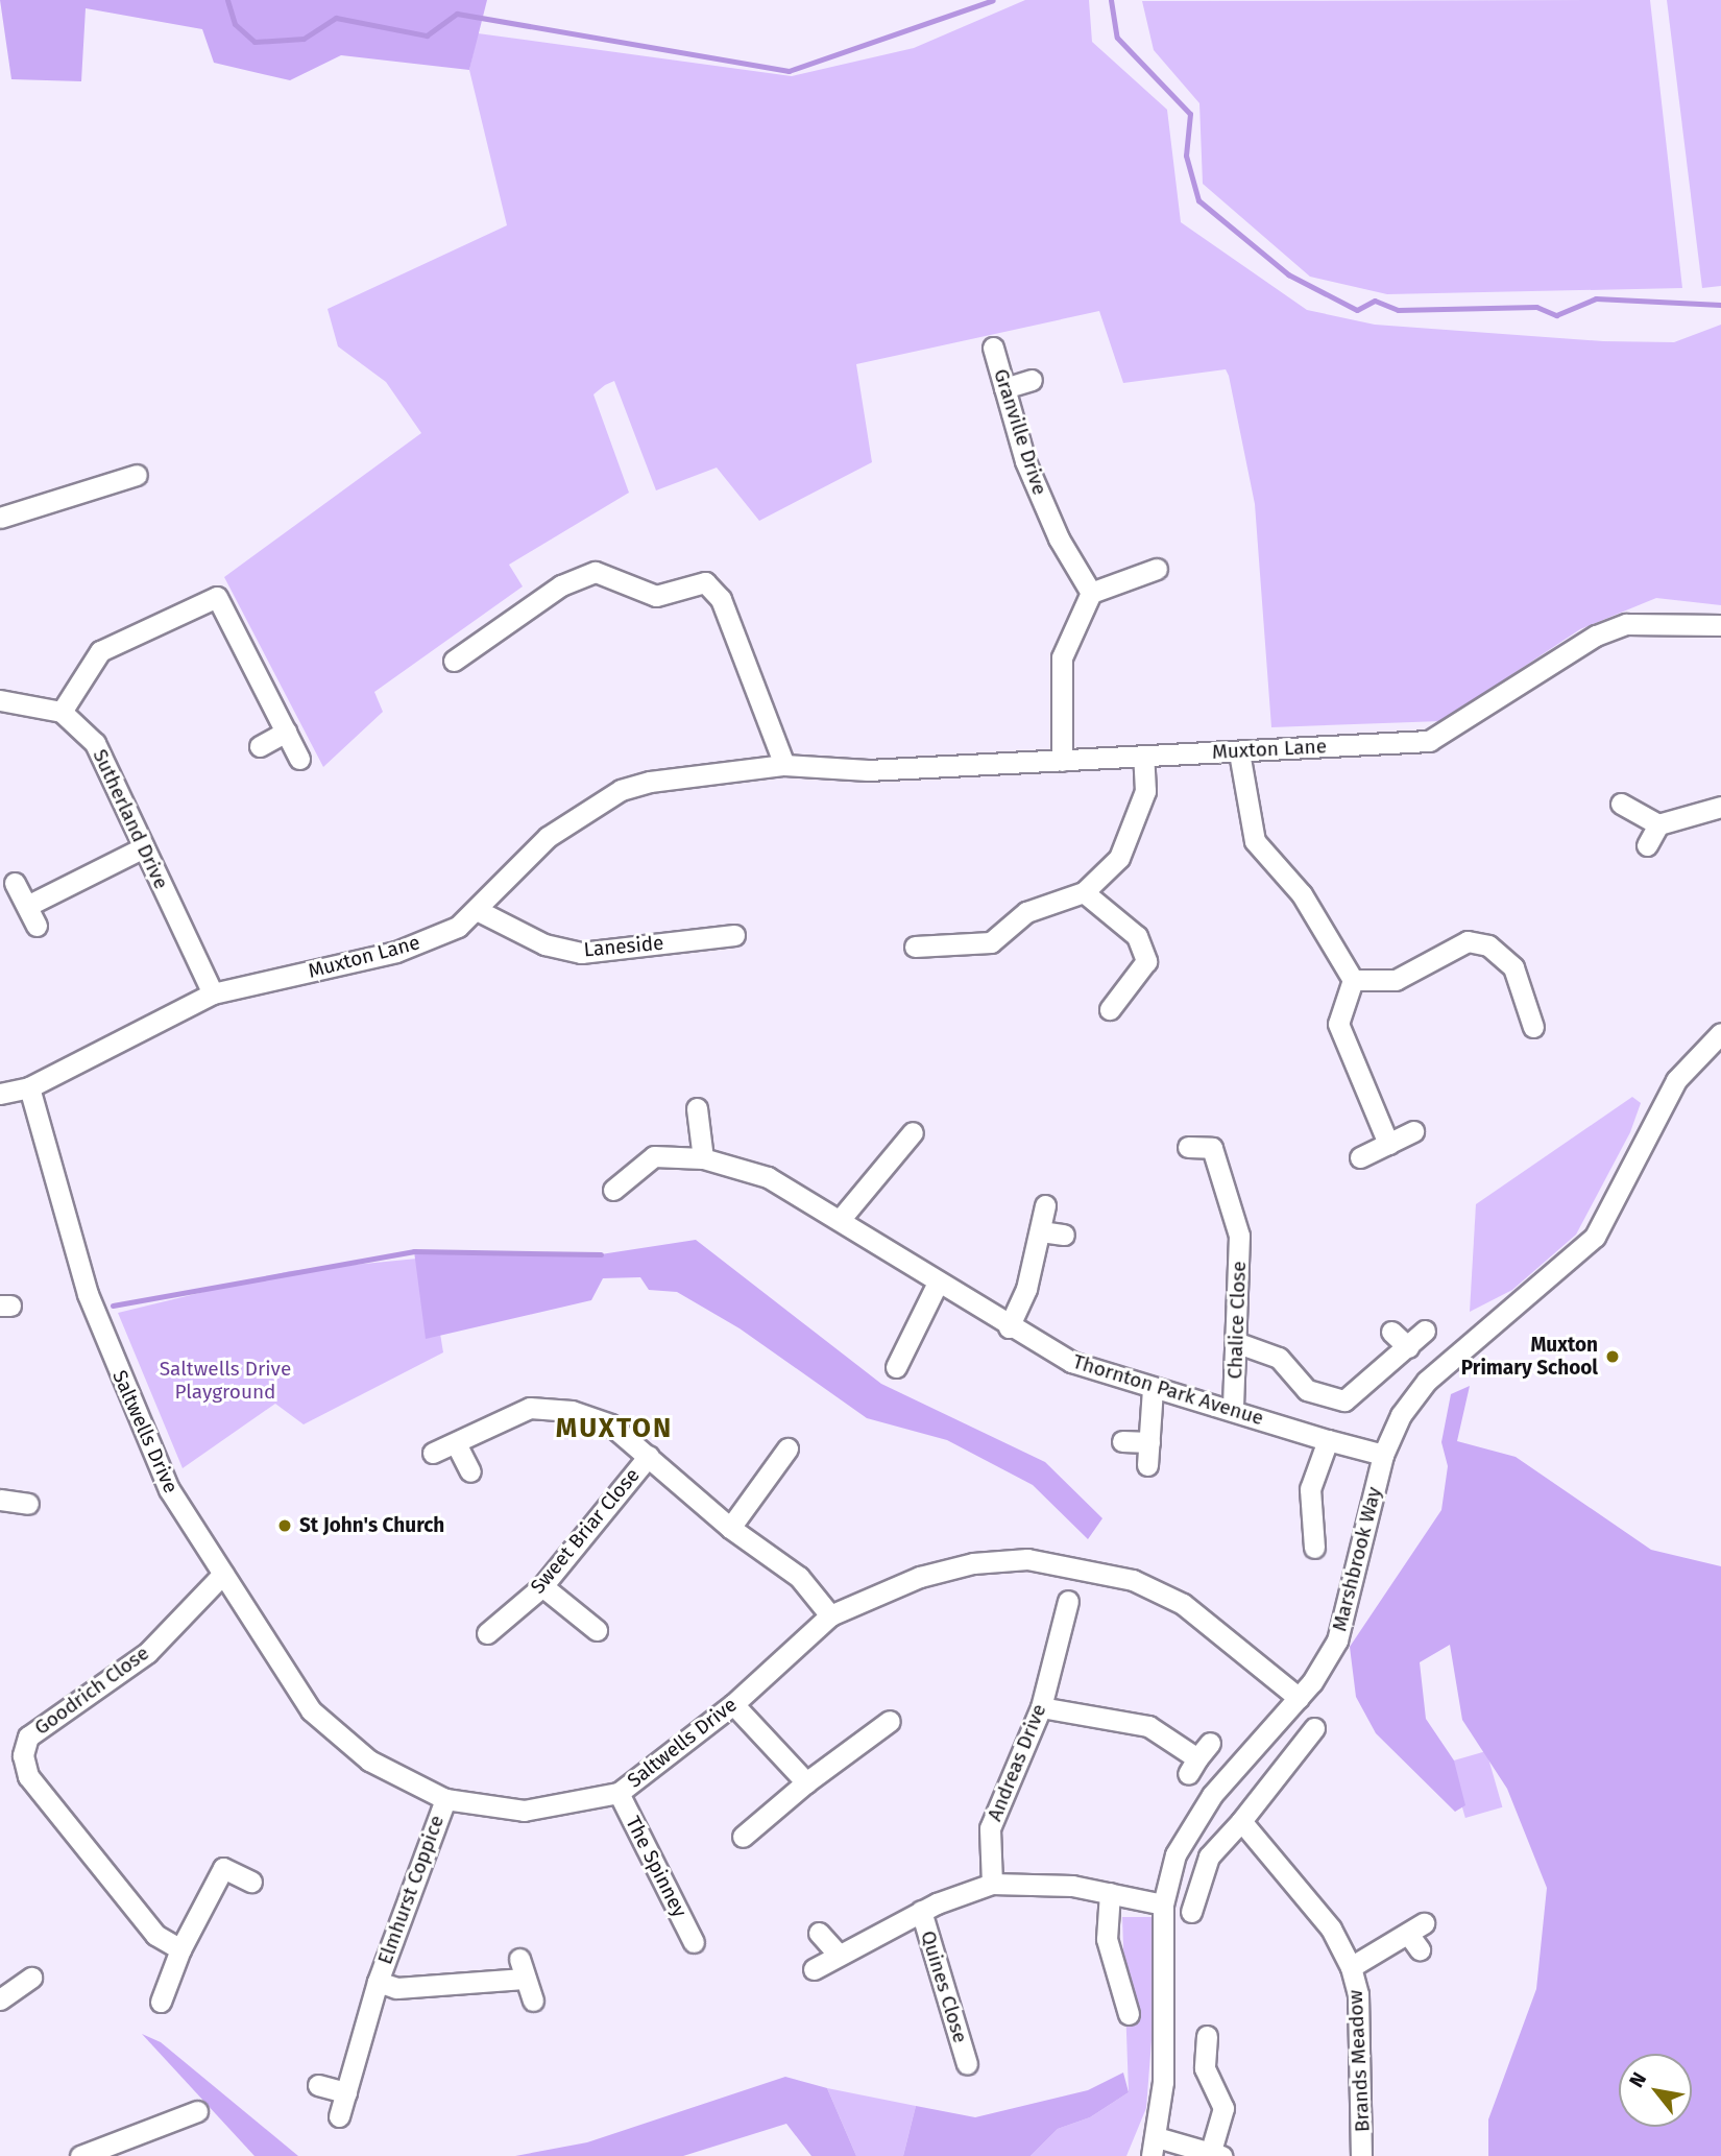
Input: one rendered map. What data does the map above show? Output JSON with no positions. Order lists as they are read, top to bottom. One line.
{"streets":{"street":["Granville Drive","Muxton Lane","Sutherland Drive","Laneside","Chalice Close","Thornton Park Avenue","Saltwells Drive","Sweet Briar Close","Marshbrook Way","Goodrich Close","Andreas Drive","The Spinney","Elmhurst Coppice","Quines Close","Brands Meadow"]},"crossings":[["Muxton Lane","Sutherland Drive"],["Muxton Lane","Laneside"],["Muxton Lane","Saltwells Drive"],["Chalice Close","Thornton Park Avenue"],["Thornton Park Avenue","Marshbrook Way"],["Saltwells Drive","Marshbrook Way"],["Saltwells Drive","Goodrich Close"],["Saltwells Drive","The Spinney"],["Saltwells Drive","Elmhurst Coppice"]],"districts":["MUXTON"],"parks":["Saltwells Drive Playground"],"places":["Muxton Primary School","St John's Church"],"north":"top left"}
